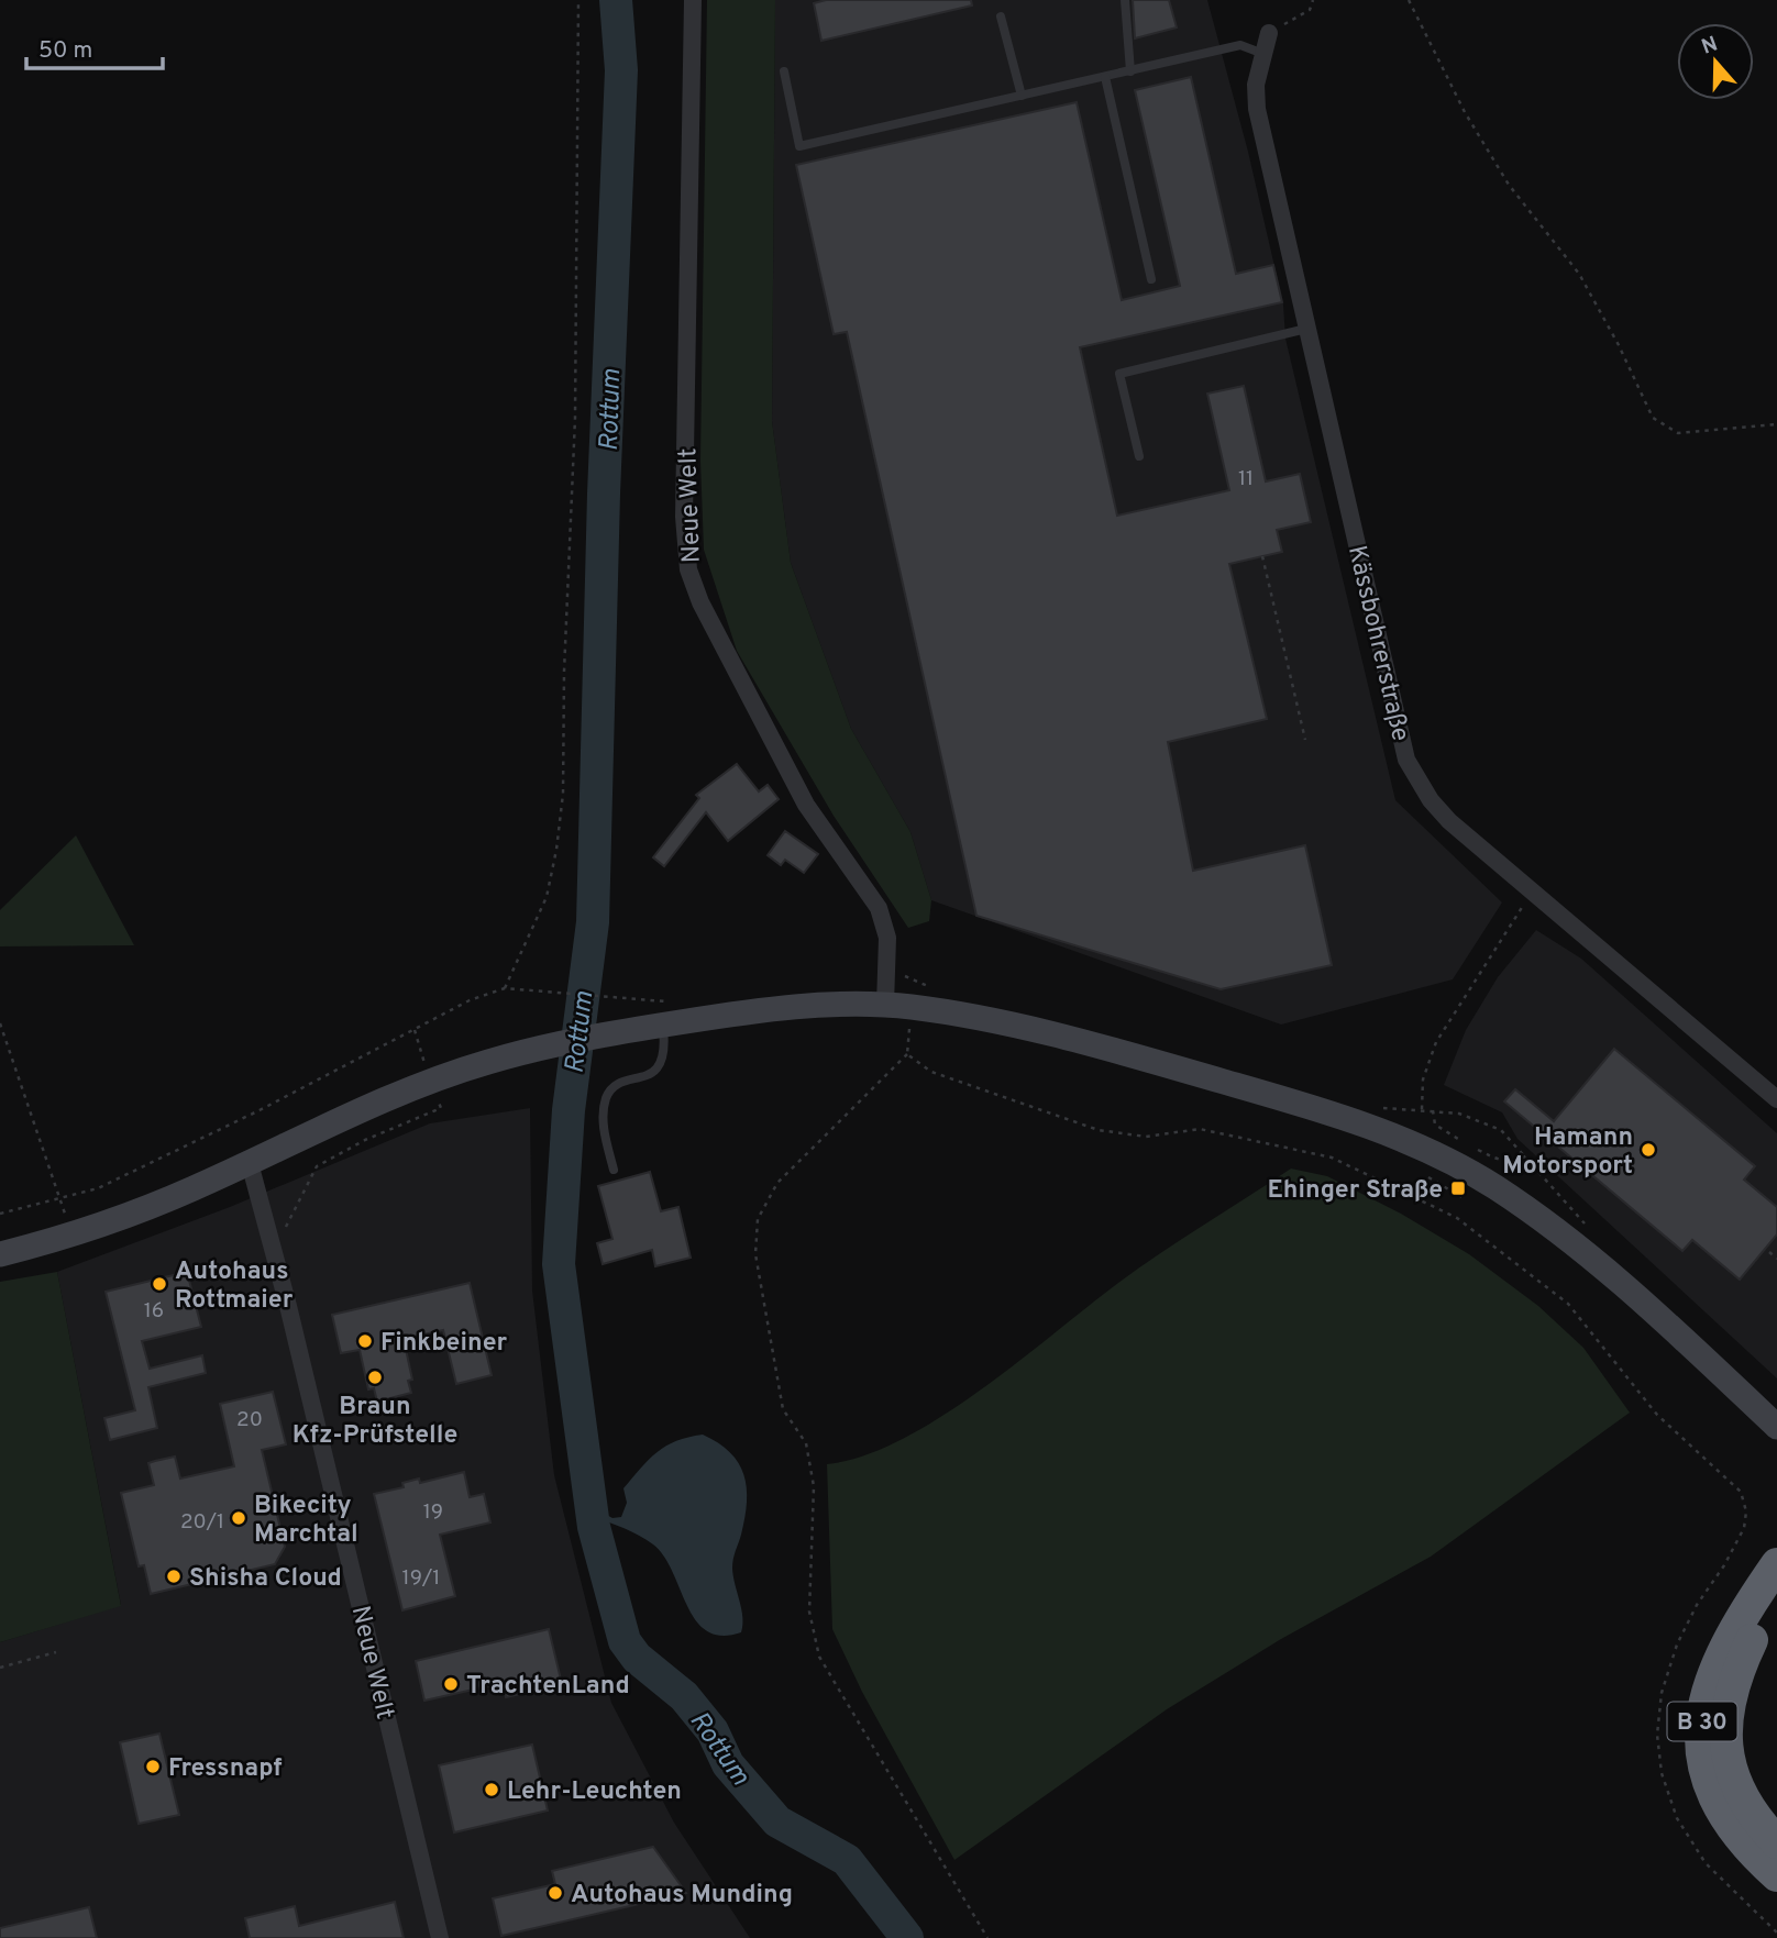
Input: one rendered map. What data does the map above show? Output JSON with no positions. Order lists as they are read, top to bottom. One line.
{"streets":{"highway":["B 30"],"street":["Neue Welt","Kässbohrerstraße"]},"water":["Rottum"],"places":{"other":["Hamann Motorsport","Autohaus Rottmaier","Finkbeiner","Braun Kfz-Prüfstelle","Bikecity Marchtal","Shisha Cloud","TrachtenLand","Fressnapf","Lehr-Leuchten","Autohaus Munding"],"transit":["Ehinger Straße"]},"house_numbers":["11","16","20","19","20/1","19/1"],"scale_bar":"50 m","north":"top"}
